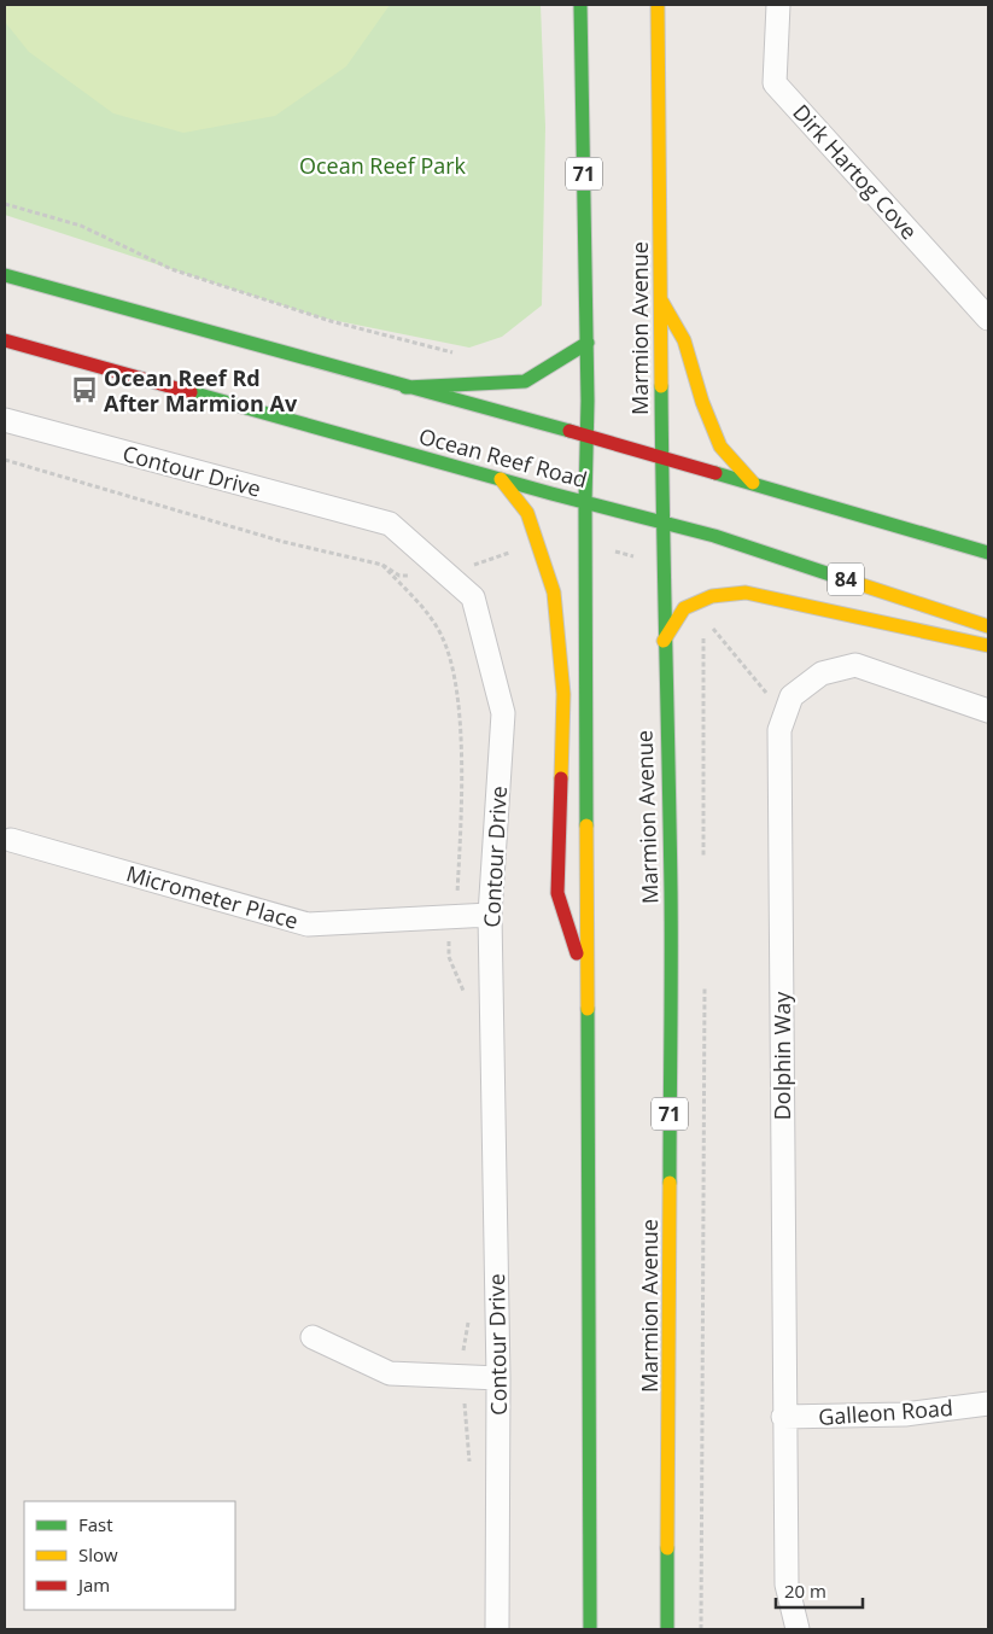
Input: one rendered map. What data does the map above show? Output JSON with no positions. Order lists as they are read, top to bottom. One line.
{"streets":{"main road":["71","Marmion Avenue","Ocean Reef Road","84"],"street":["Dirk Hartog Cove","Contour Drive","Micrometer Place","Dolphin Way","Galleon Road"]},"crossings":[["71","Ocean Reef Road"],["Marmion Avenue","Ocean Reef Road"],["Contour Drive","Micrometer Place"],["Dolphin Way","Galleon Road"]],"parks":["Ocean Reef Park"],"places":{"bus stop":["Ocean Reef Rd After Marmion Av"]},"legend":["Fast","Slow","Jam"],"scale_bar":"20 m"}
